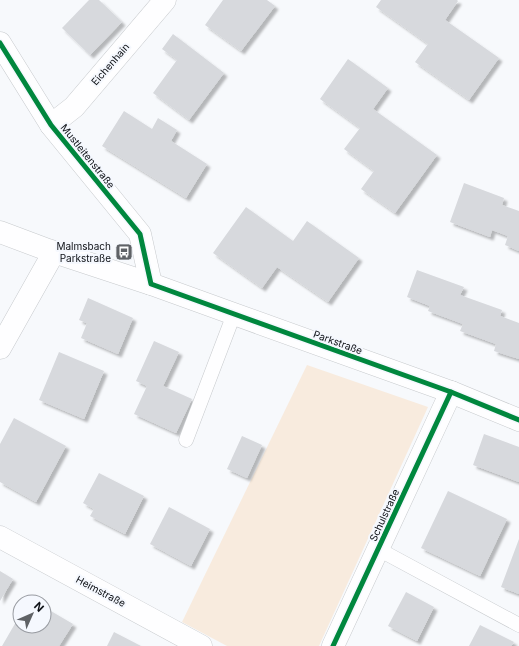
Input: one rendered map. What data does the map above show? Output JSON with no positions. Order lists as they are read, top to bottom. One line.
{"streets":{"street":["Eichenhain","Mustleitenstraße","Parkstraße","Schulstraße","Heimstraße"]},"crossings":[["Eichenhain","Mustleitenstraße"],["Mustleitenstraße","Parkstraße"],["Parkstraße","Schulstraße"]],"places":{"bus stop":["Malmsbach Parkstraße"]},"north":"top right"}
